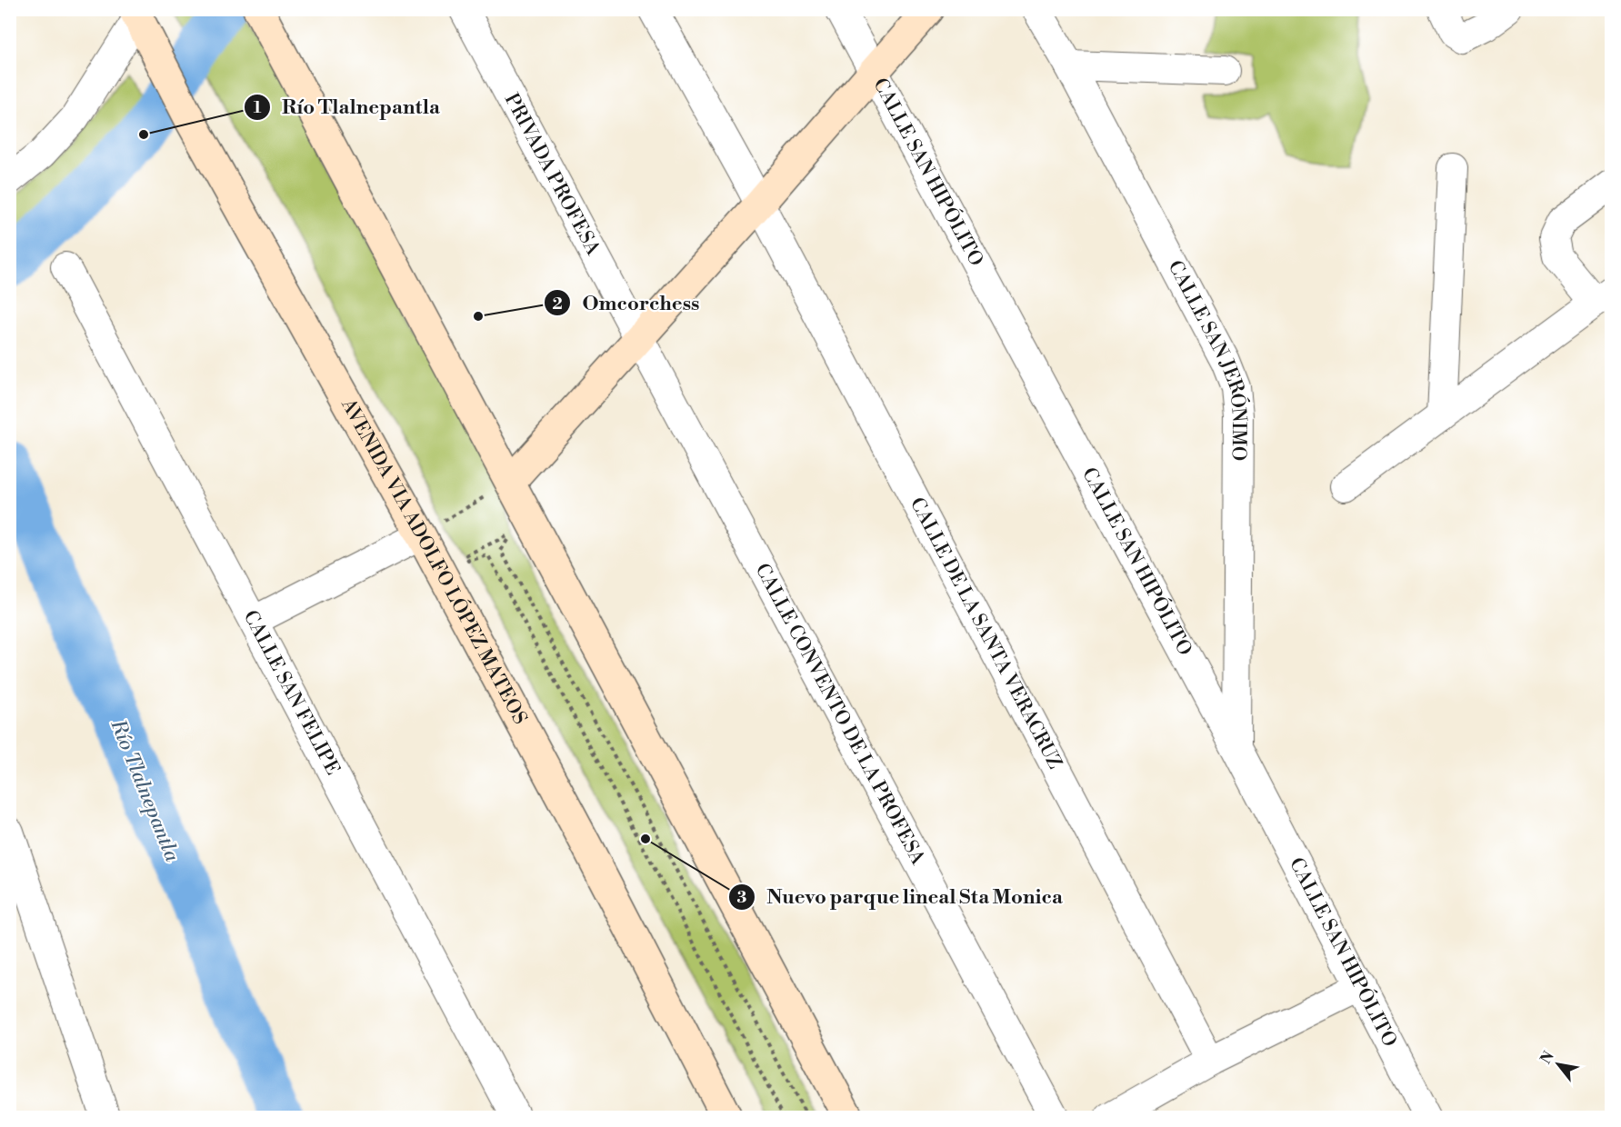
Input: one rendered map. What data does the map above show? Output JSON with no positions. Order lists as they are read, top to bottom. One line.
{"streets":{"main road":["AVENIDA VIA ADOLFO LÓPEZ MATEOS"],"street":["CALLE SAN HIPÓLITO","PRIVADA PROFESA","CALLE SAN JERÓNIMO","CALLE DE LA SANTA VERACRUZ","CALLE SAN FELIPE","CALLE CONVENTO DE LA PROFESA"]},"crossings":[["CALLE SAN HIPÓLITO","CALLE SAN JERÓNIMO"],["PRIVADA PROFESA","CALLE CONVENTO DE LA PROFESA"]],"water":["Río Tlalnepantla"],"places":["Río Tlalnepantla","Omcorchess","Nuevo parque lineal Sta Monica"],"north":"top left"}
